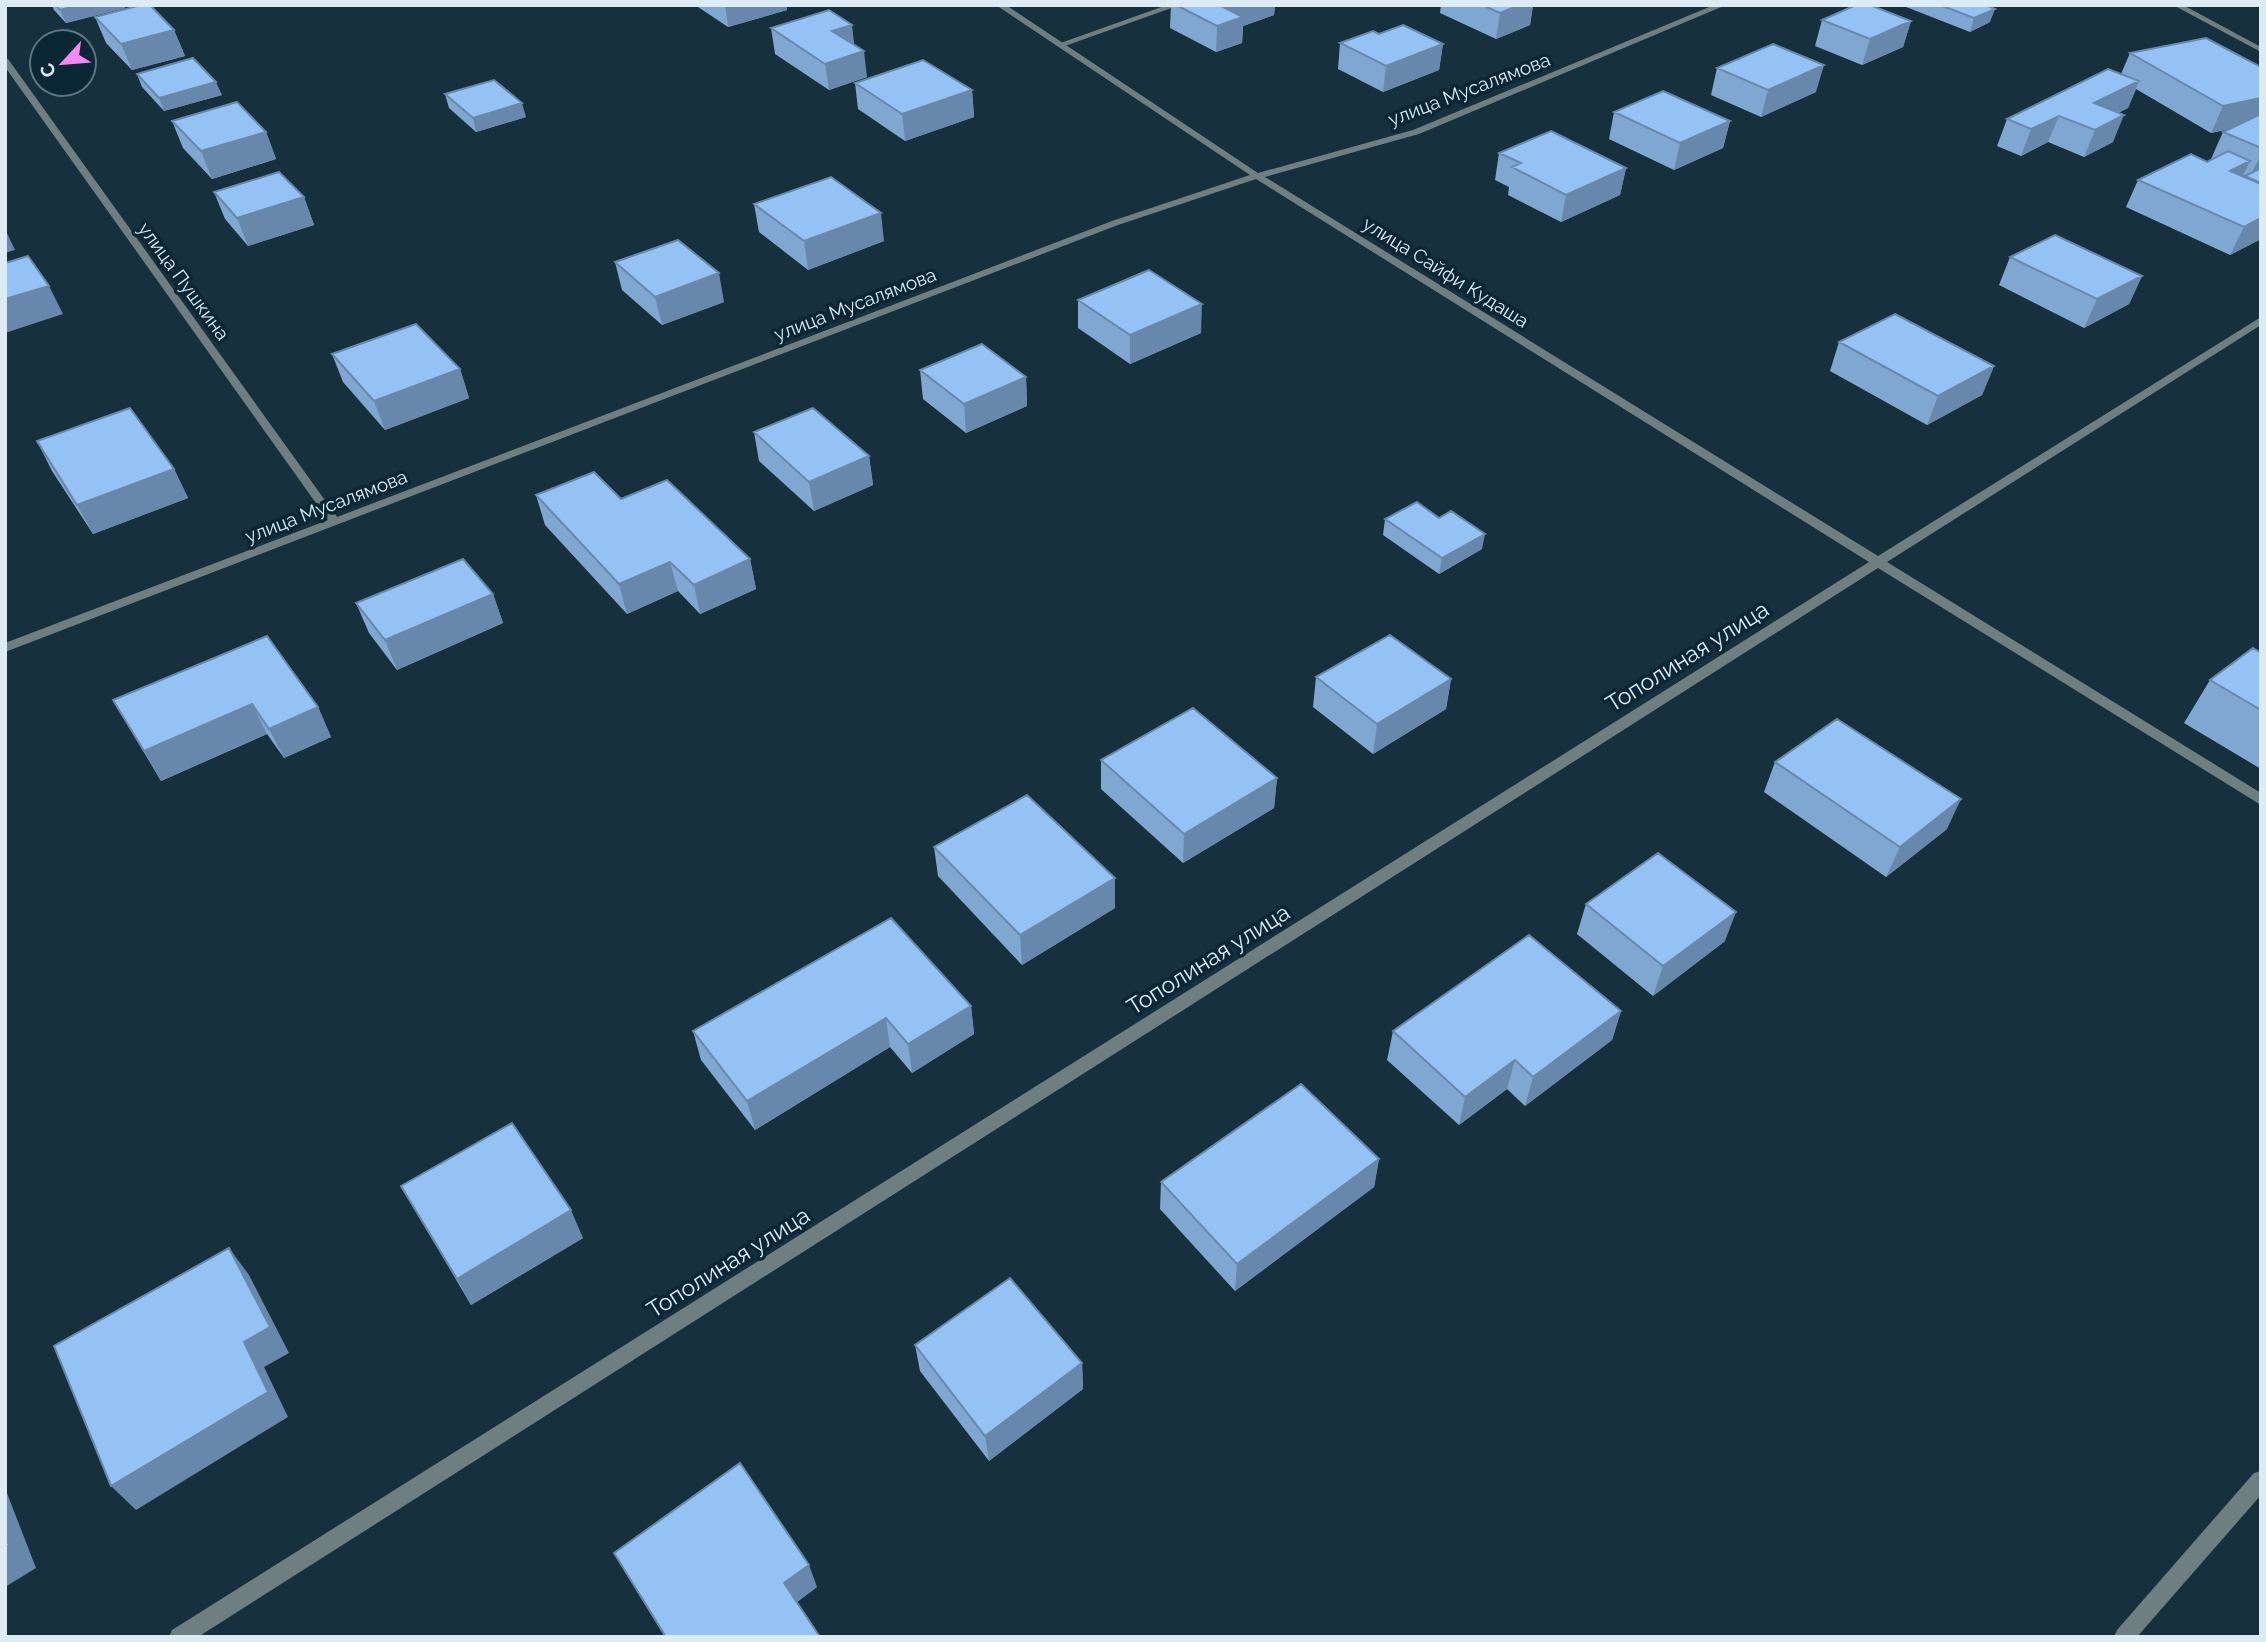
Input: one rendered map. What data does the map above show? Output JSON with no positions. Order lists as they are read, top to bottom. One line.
{"streets":{"street":["улица Мусалямова","улица Сайфи Кудаша","улица Пушкина","Тополиная улица"]},"crossings":[["улица Мусалямова","улица Сайфи Кудаша"],["улица Мусалямова","улица Пушкина"],["улица Сайфи Кудаша","Тополиная улица"]],"north":"bottom left"}
